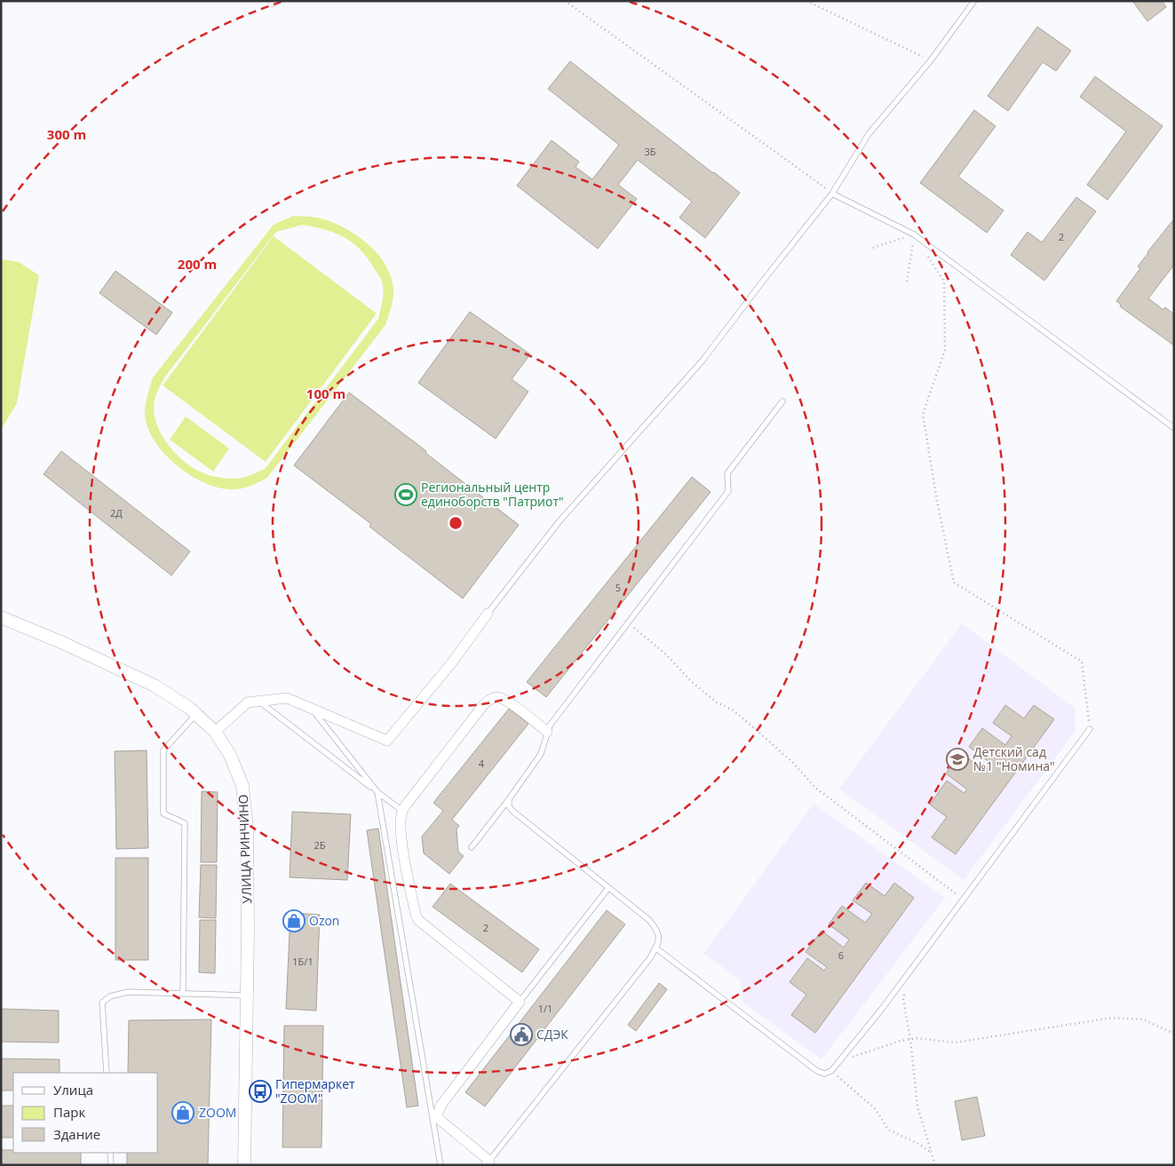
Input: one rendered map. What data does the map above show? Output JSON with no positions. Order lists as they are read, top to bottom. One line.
{"streets":{"street":["УЛИЦА РИНЧИНО"]},"places":{"sports":["Региональный центр единоборств \"Патриот\""],"school or university":["Детский сад №1 \"Номина\""],"shop":["Ozon","ZOOM"],"public building":["СДЭК"],"bus stop":["Гипермаркет \"ZOOM\""]},"house_numbers":["3Б","2","2Д","5","4","2Б","2","6","1Б/1","1/1"],"legend":["Улица","Парк","Здание"],"rings":["300 m","200 m","100 m"]}
